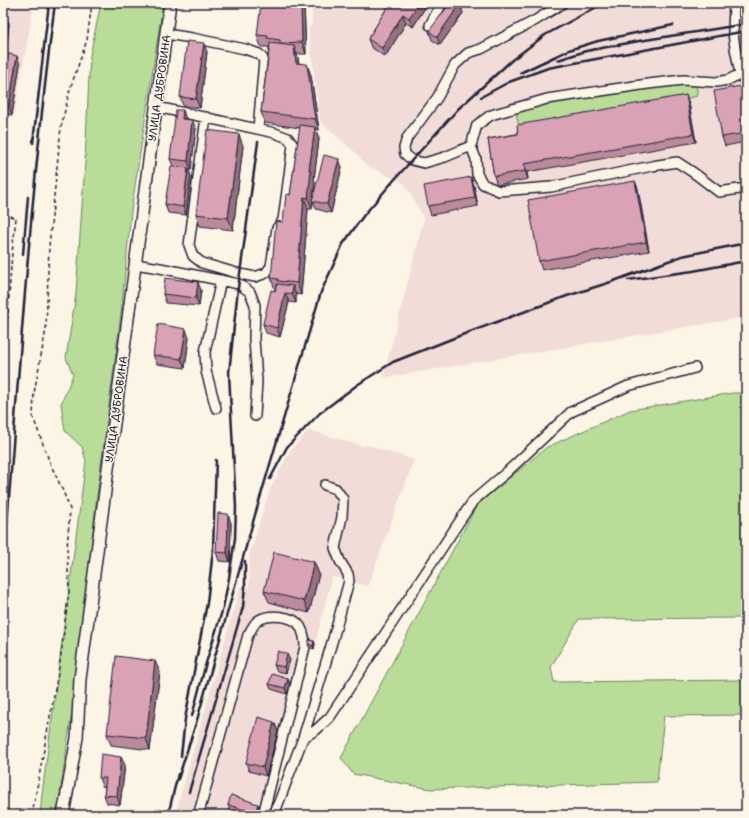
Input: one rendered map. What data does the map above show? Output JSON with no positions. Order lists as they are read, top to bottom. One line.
{"streets":{"main road":["УЛИЦА ДУБРОВИНА"]}}
